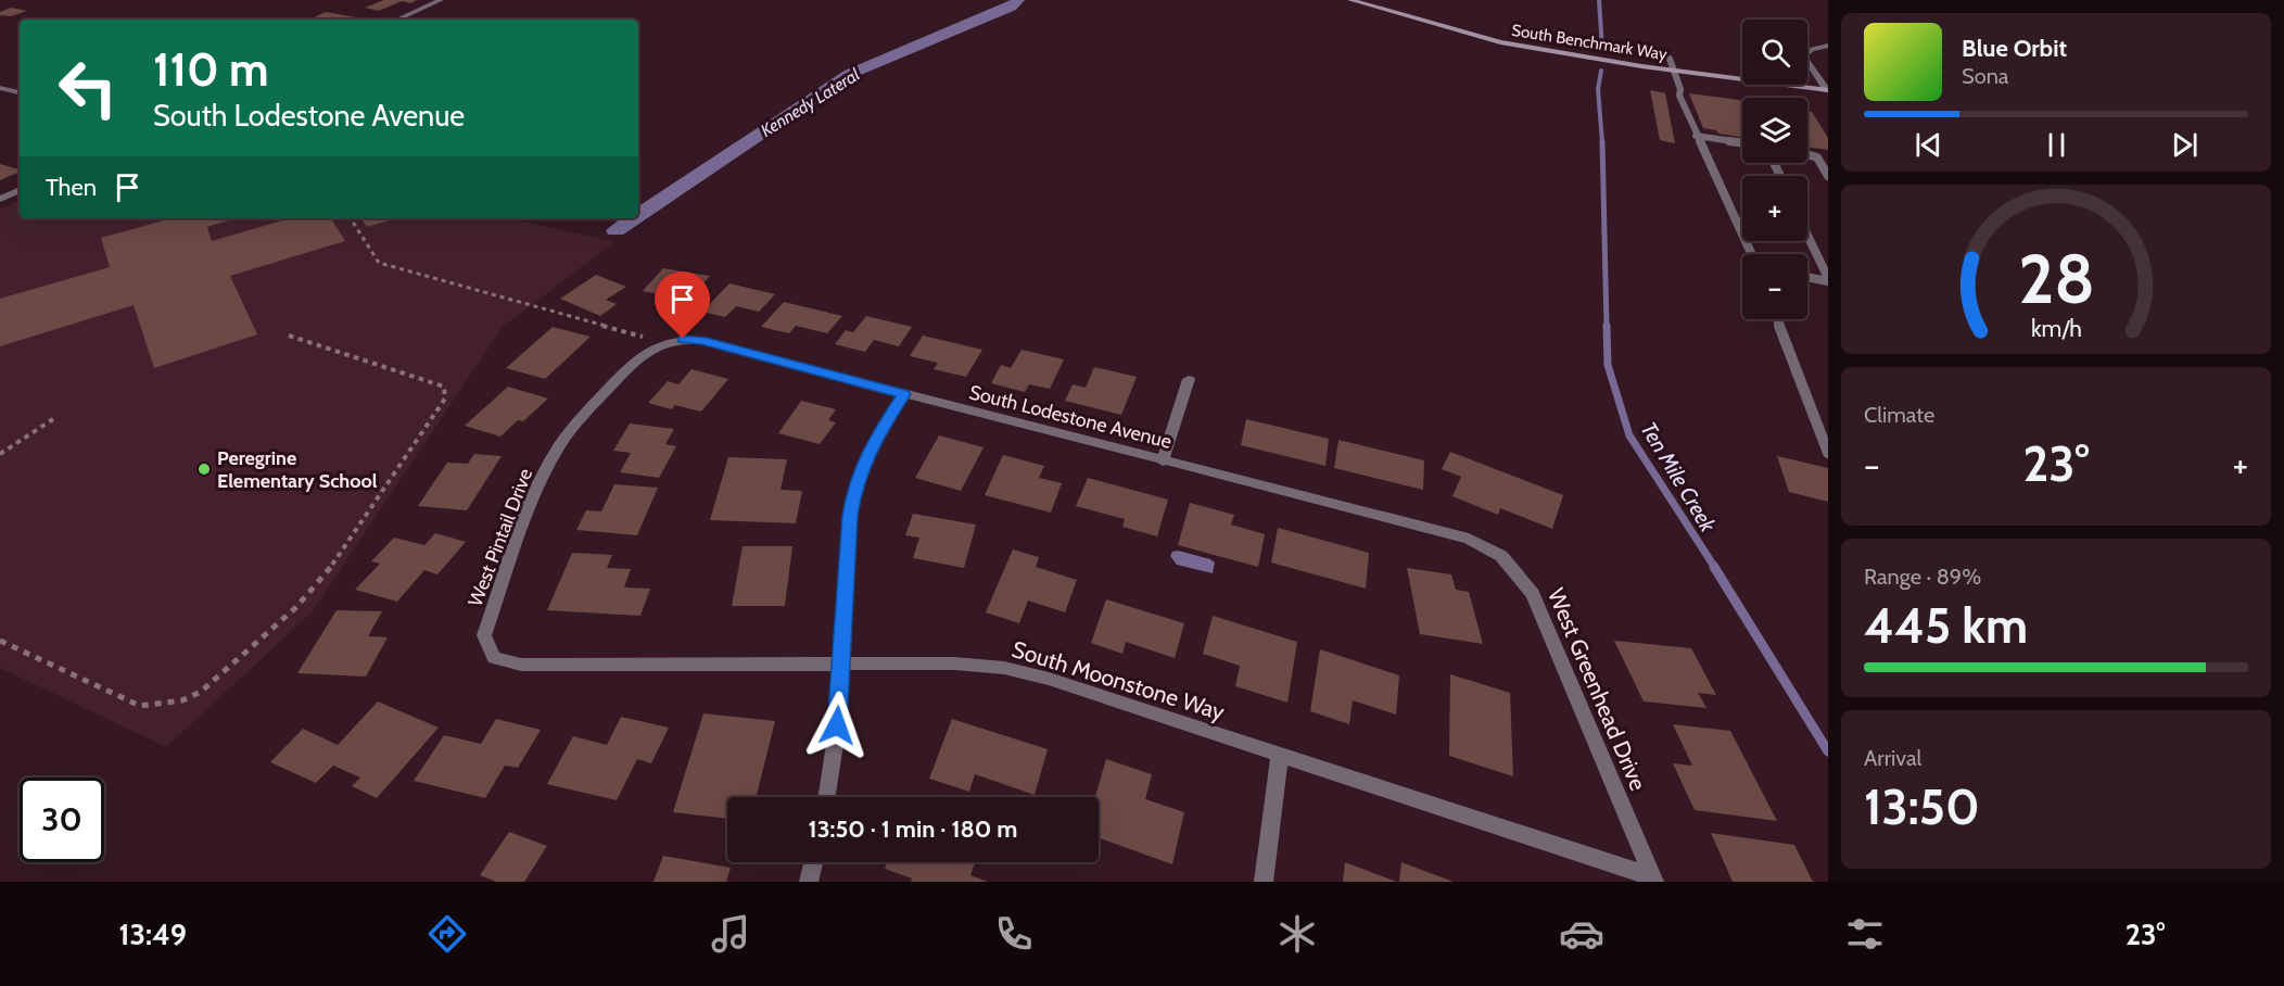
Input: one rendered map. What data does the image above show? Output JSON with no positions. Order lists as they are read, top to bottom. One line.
{"streets":{"street":["South Benchmark Way","South Lodestone Avenue","West Pintail Drive","South Moonstone Way","West Greenhead Drive"]},"crossings":[["South Lodestone Avenue","West Pintail Drive"],["South Lodestone Avenue","West Greenhead Drive"],["West Pintail Drive","South Moonstone Way"],["South Moonstone Way","West Greenhead Drive"]],"water":["Kennedy Lateral","Ten Mile Creek"],"places":["Peregrine Elementary School"],"page":{"map_buttons":["+","−"],"turn":["110 m","South Lodestone Avenue"],"song":["Blue Orbit","Sona"],"then":"Then","tile":["Climate",["Range · 89%","445 km"],["Arrival","13:50"]],"heat":["−","23°","+"],"limit":"30","trip":"13:50 · 1 min · 180 m","tabs":["13:49","23°"],"gauge":["28","km/h"]}}
